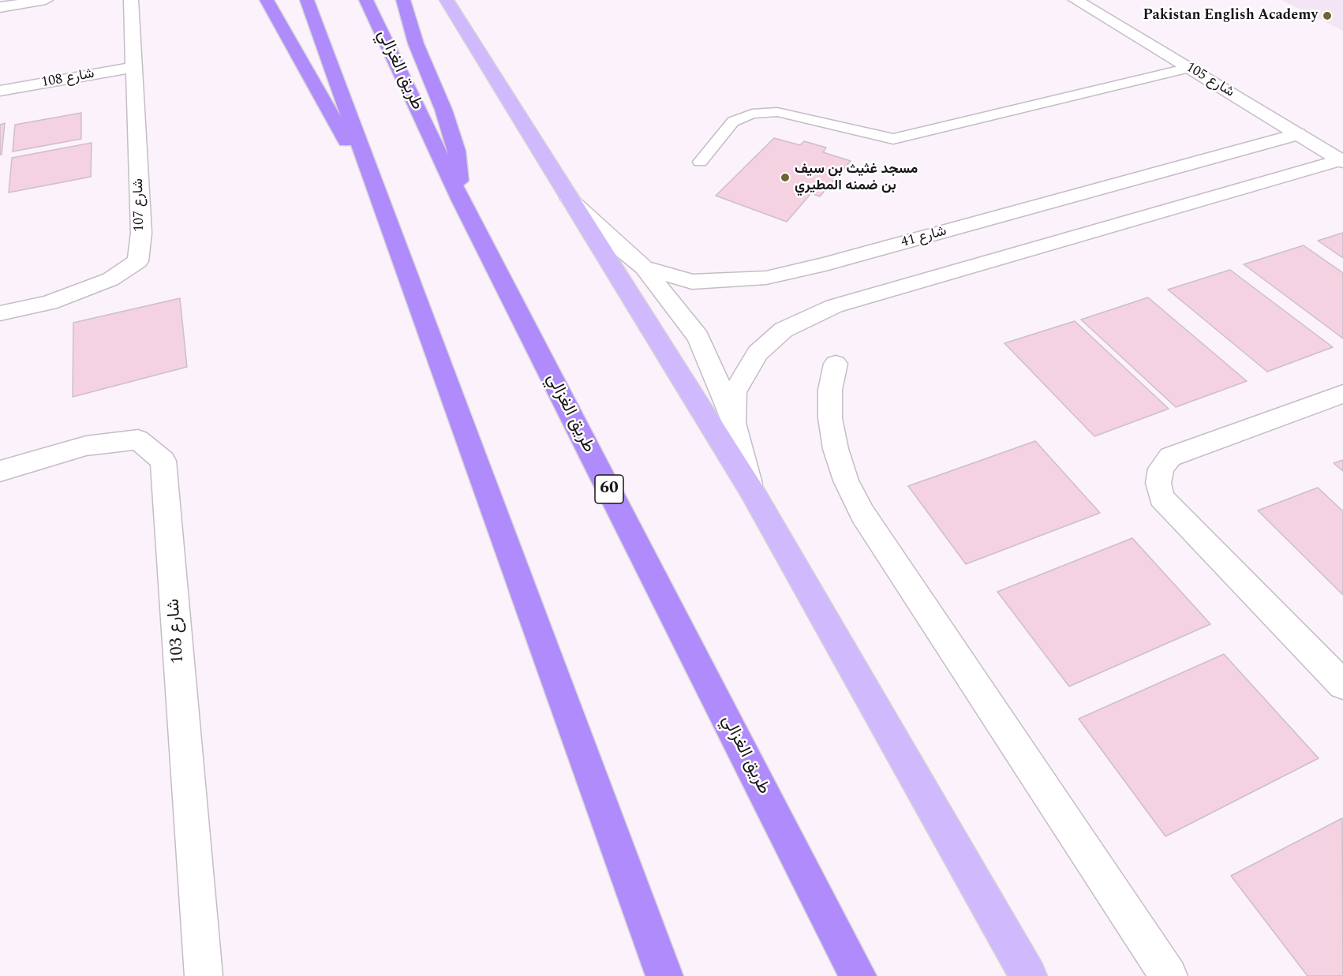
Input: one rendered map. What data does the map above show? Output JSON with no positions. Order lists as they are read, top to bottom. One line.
{"streets":{"highway":["طريق الغزالي","60"],"street":["شارع 108","شارع 105","شارع 107","شارع 41","شارع 103"]},"crossings":[["شارع 108","شارع 107"],["شارع 105","شارع 41"]],"places":["Pakistan English Academy","مسجد غثيث بن سيف بن ضمنه المطيري"]}
